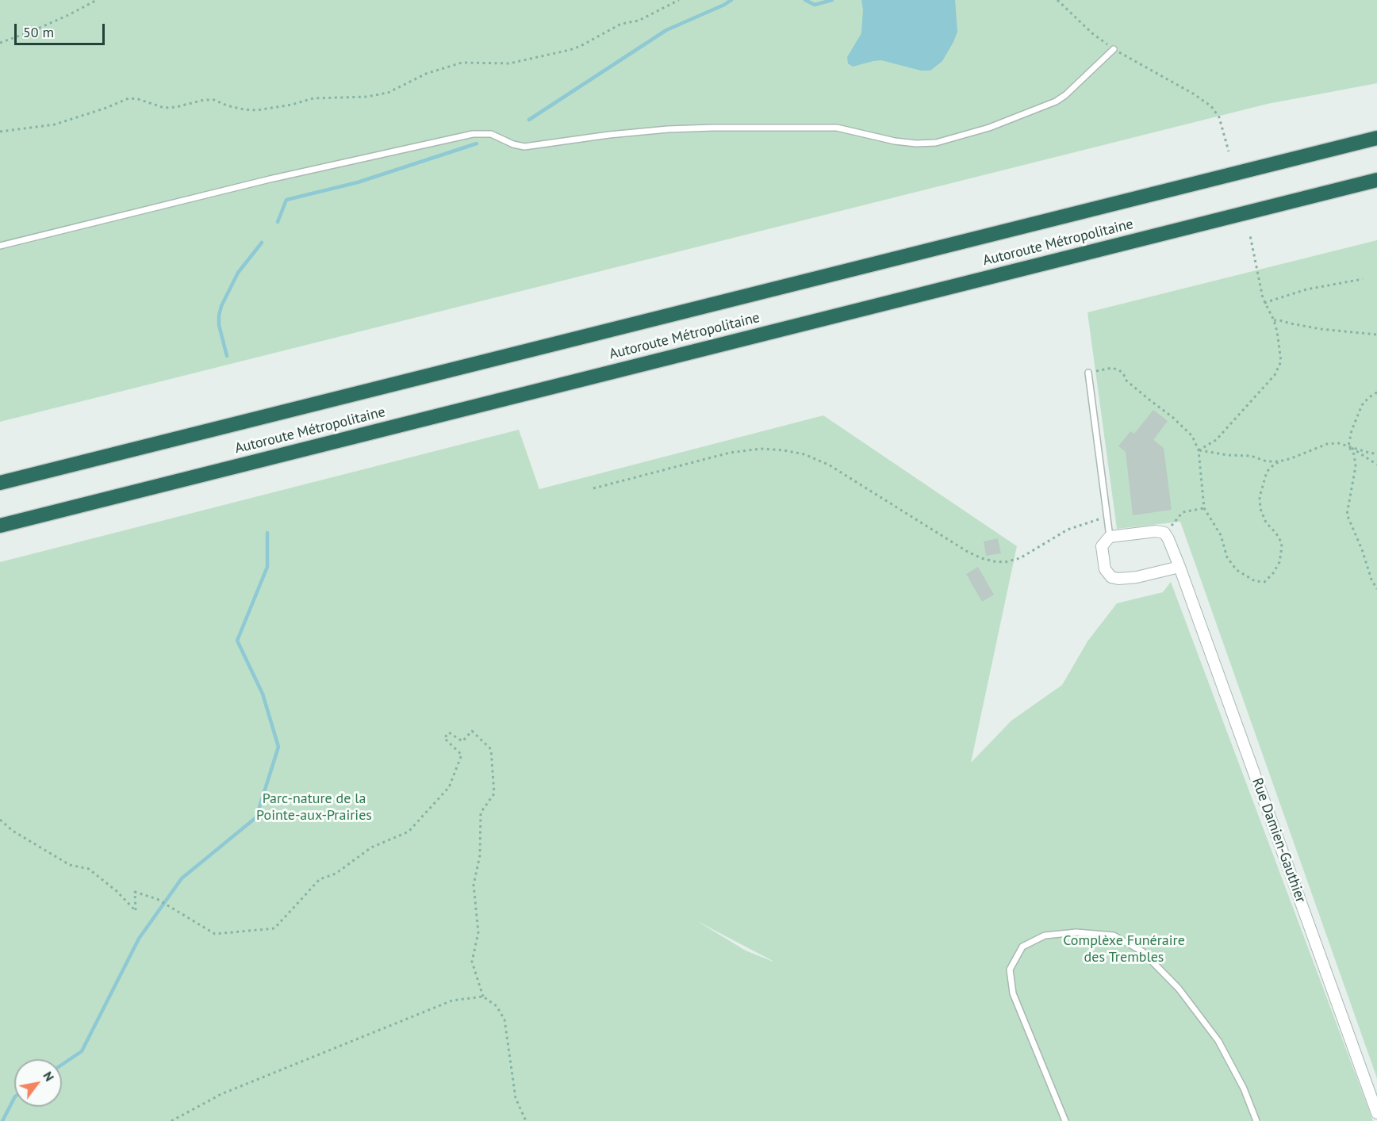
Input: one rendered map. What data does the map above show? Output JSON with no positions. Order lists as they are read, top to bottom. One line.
{"streets":{"highway":["Autoroute Métropolitaine"],"street":["Rue Damien-Gauthier"]},"parks":["Parc-nature de la Pointe-aux-Prairies","Complèxe Funéraire des Trembles"],"scale_bar":"50 m","north":"top right"}
